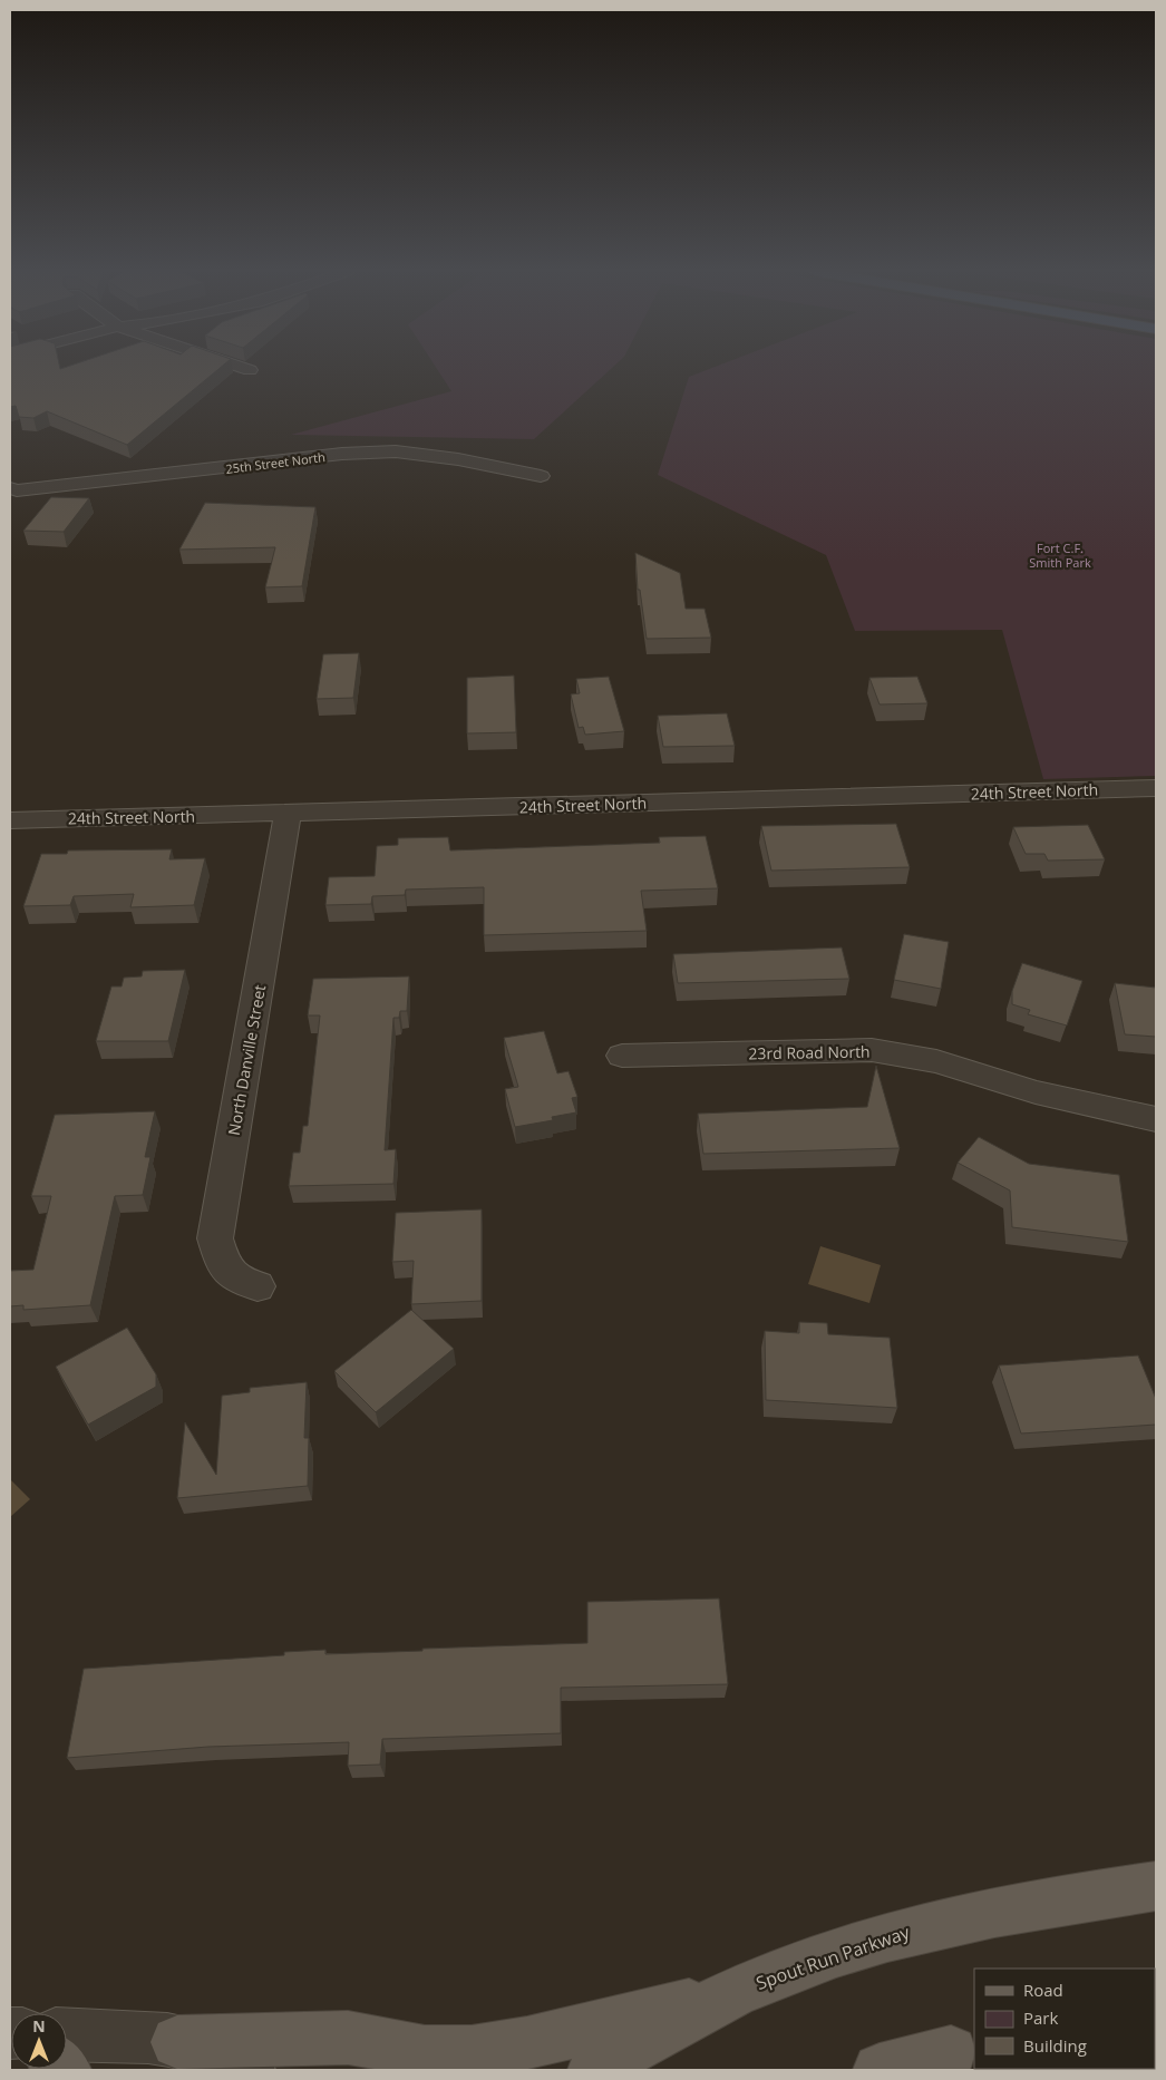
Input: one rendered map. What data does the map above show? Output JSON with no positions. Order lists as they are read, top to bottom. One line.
{"streets":{"main road":["Spout Run Parkway"],"street":["25th Street North","24th Street North","23rd Road North","North Danville Street"]},"crossings":[["24th Street North","North Danville Street"]],"parks":["Fort C.F. Smith Park"],"legend":["Road","Park","Building"],"north":"top"}
